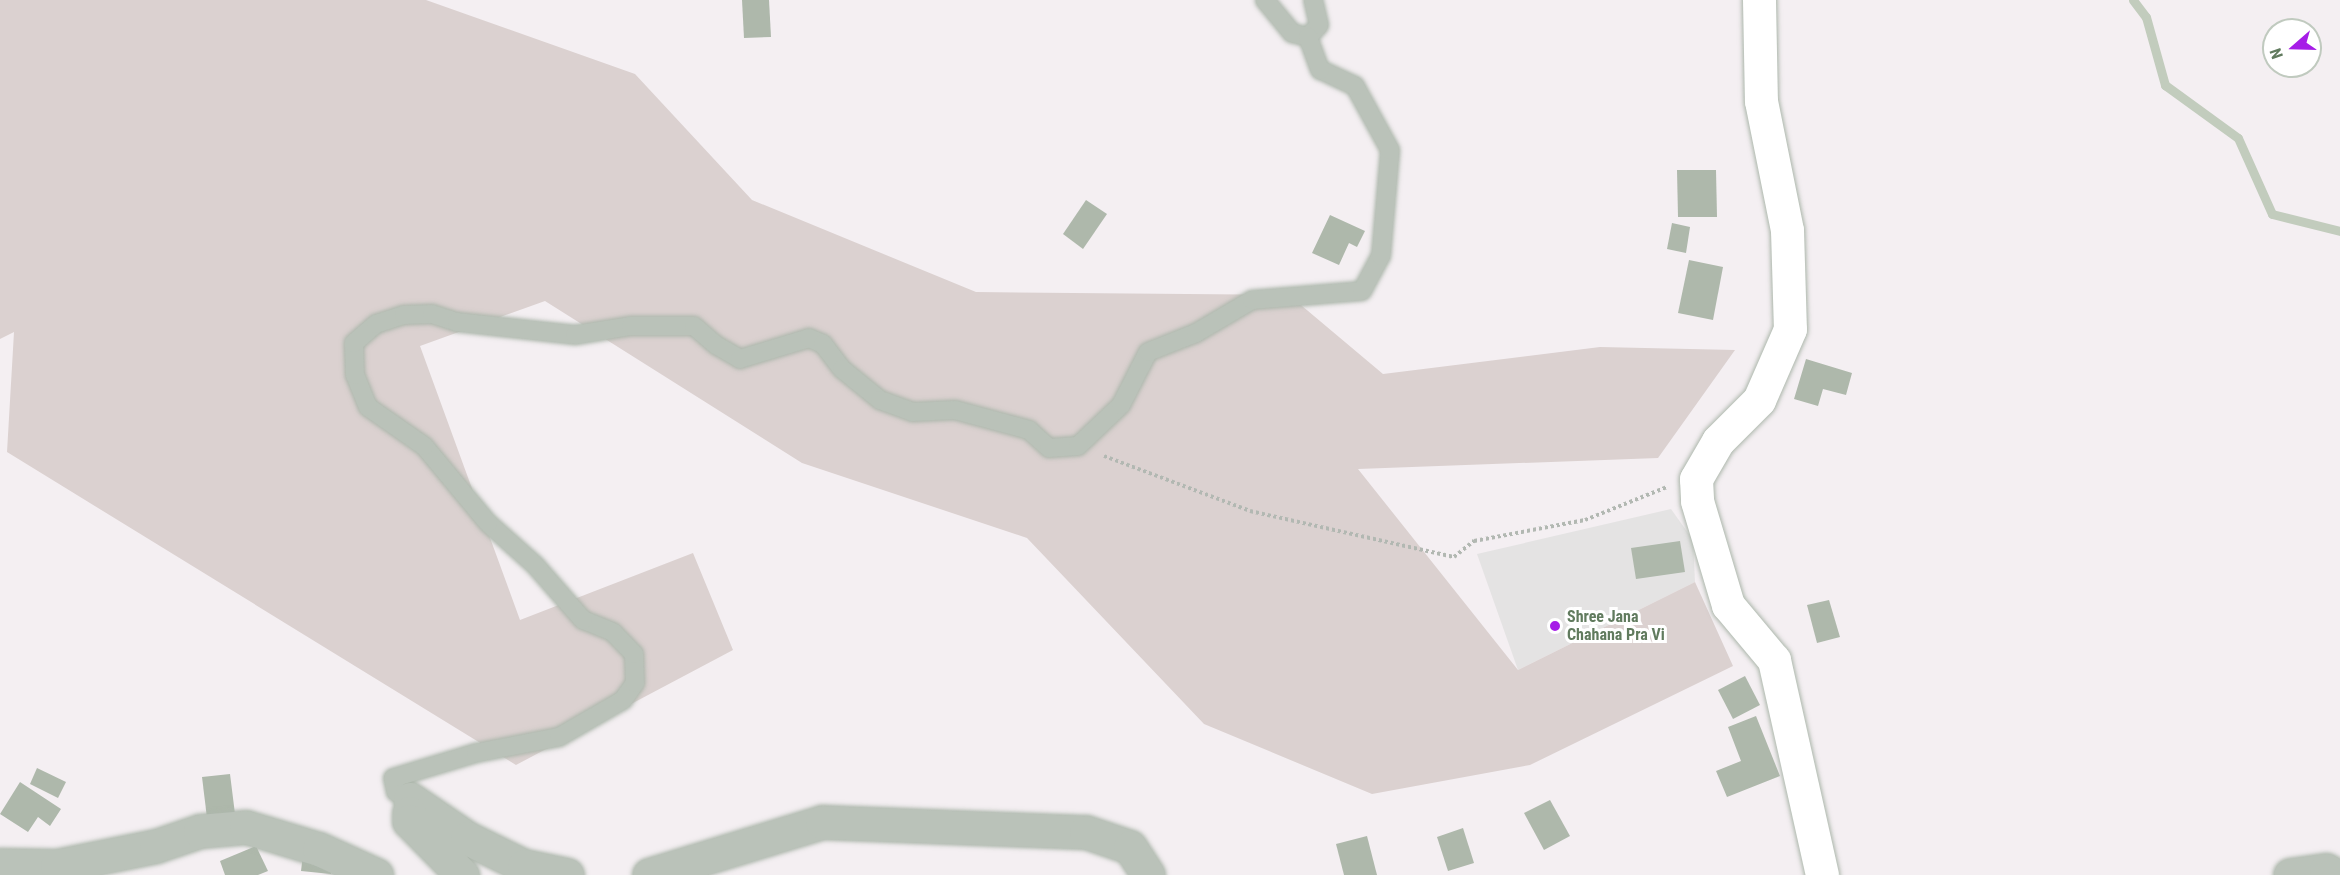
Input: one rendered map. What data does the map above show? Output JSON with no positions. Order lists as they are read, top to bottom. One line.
{"places":["Shree Jana Chahana Pra Vi"],"north":"left"}
